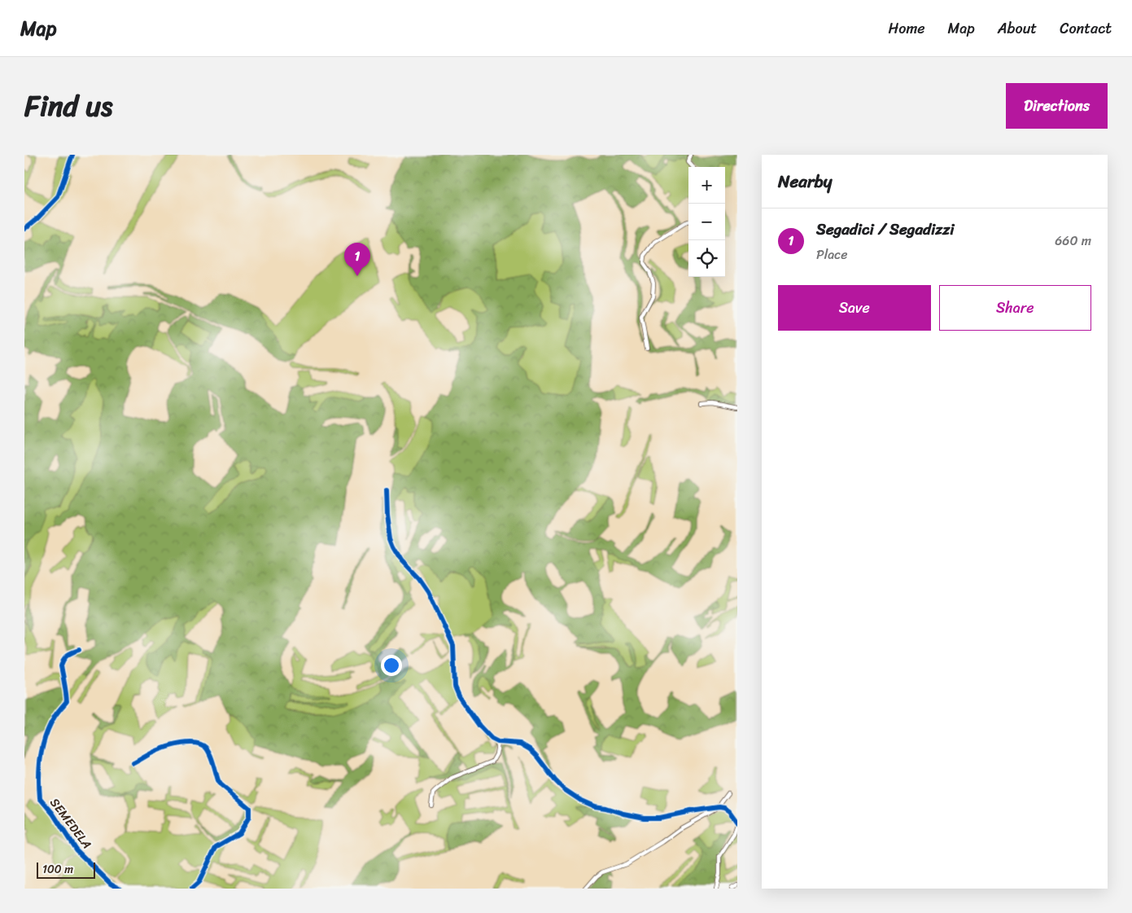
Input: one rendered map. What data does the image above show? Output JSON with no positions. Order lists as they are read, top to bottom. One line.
{"streets":{"street":["SEMEDELA"]},"scale_bar":"100 m","page":{"header":"Map","nav":["Home","Map","About","Contact"],"title":"Find us","buttons":["Directions",["Save","Share"]],"heading":"Nearby","map_buttons":["+","−"],"list":[{"mark":"1","name":"Segadici / Segadizzi","note":"Place","value":"660 m"}],"pins":"1","scale":"100 m"}}
